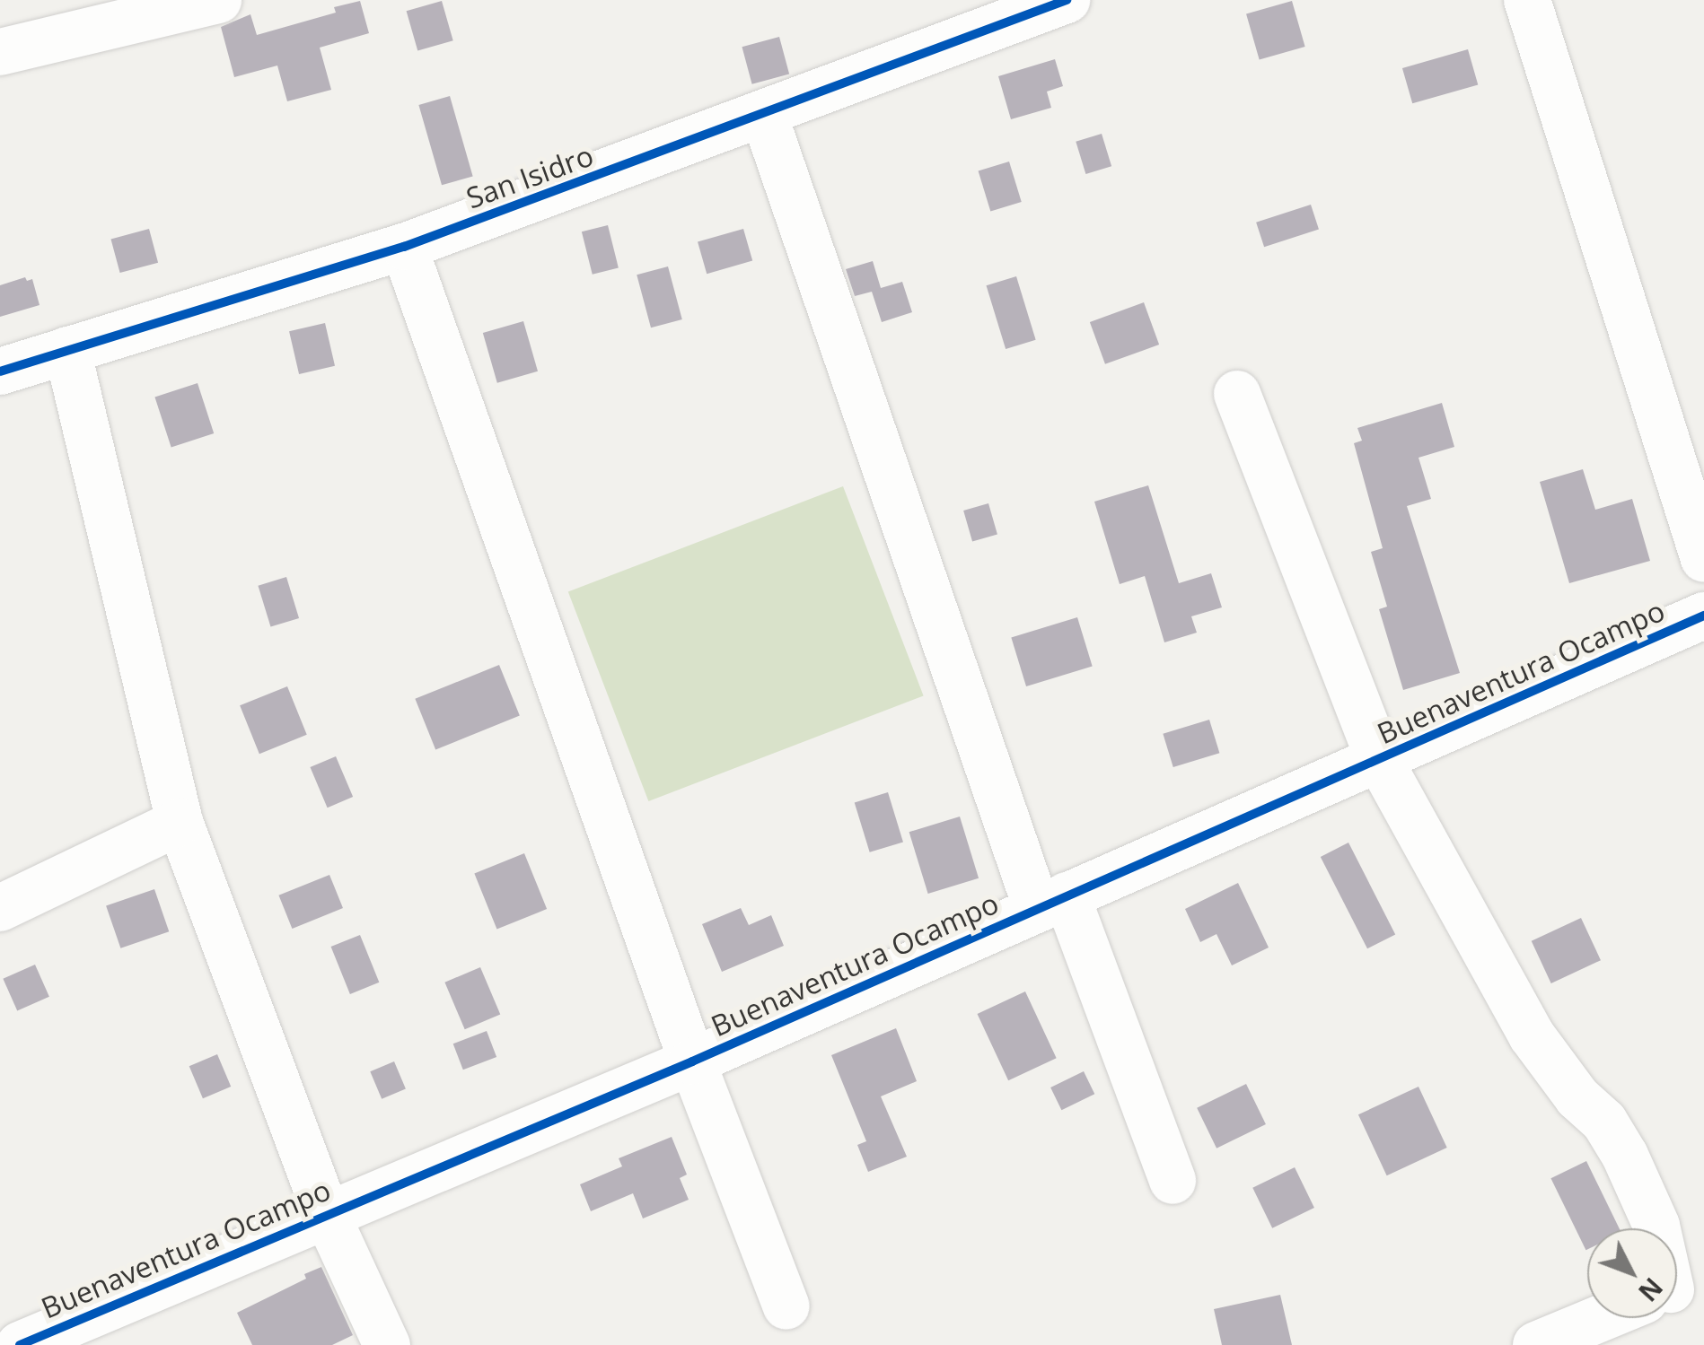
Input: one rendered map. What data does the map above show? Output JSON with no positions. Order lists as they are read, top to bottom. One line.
{"streets":{"street":["San Isidro","Buenaventura Ocampo"]},"north":"bottom right"}
